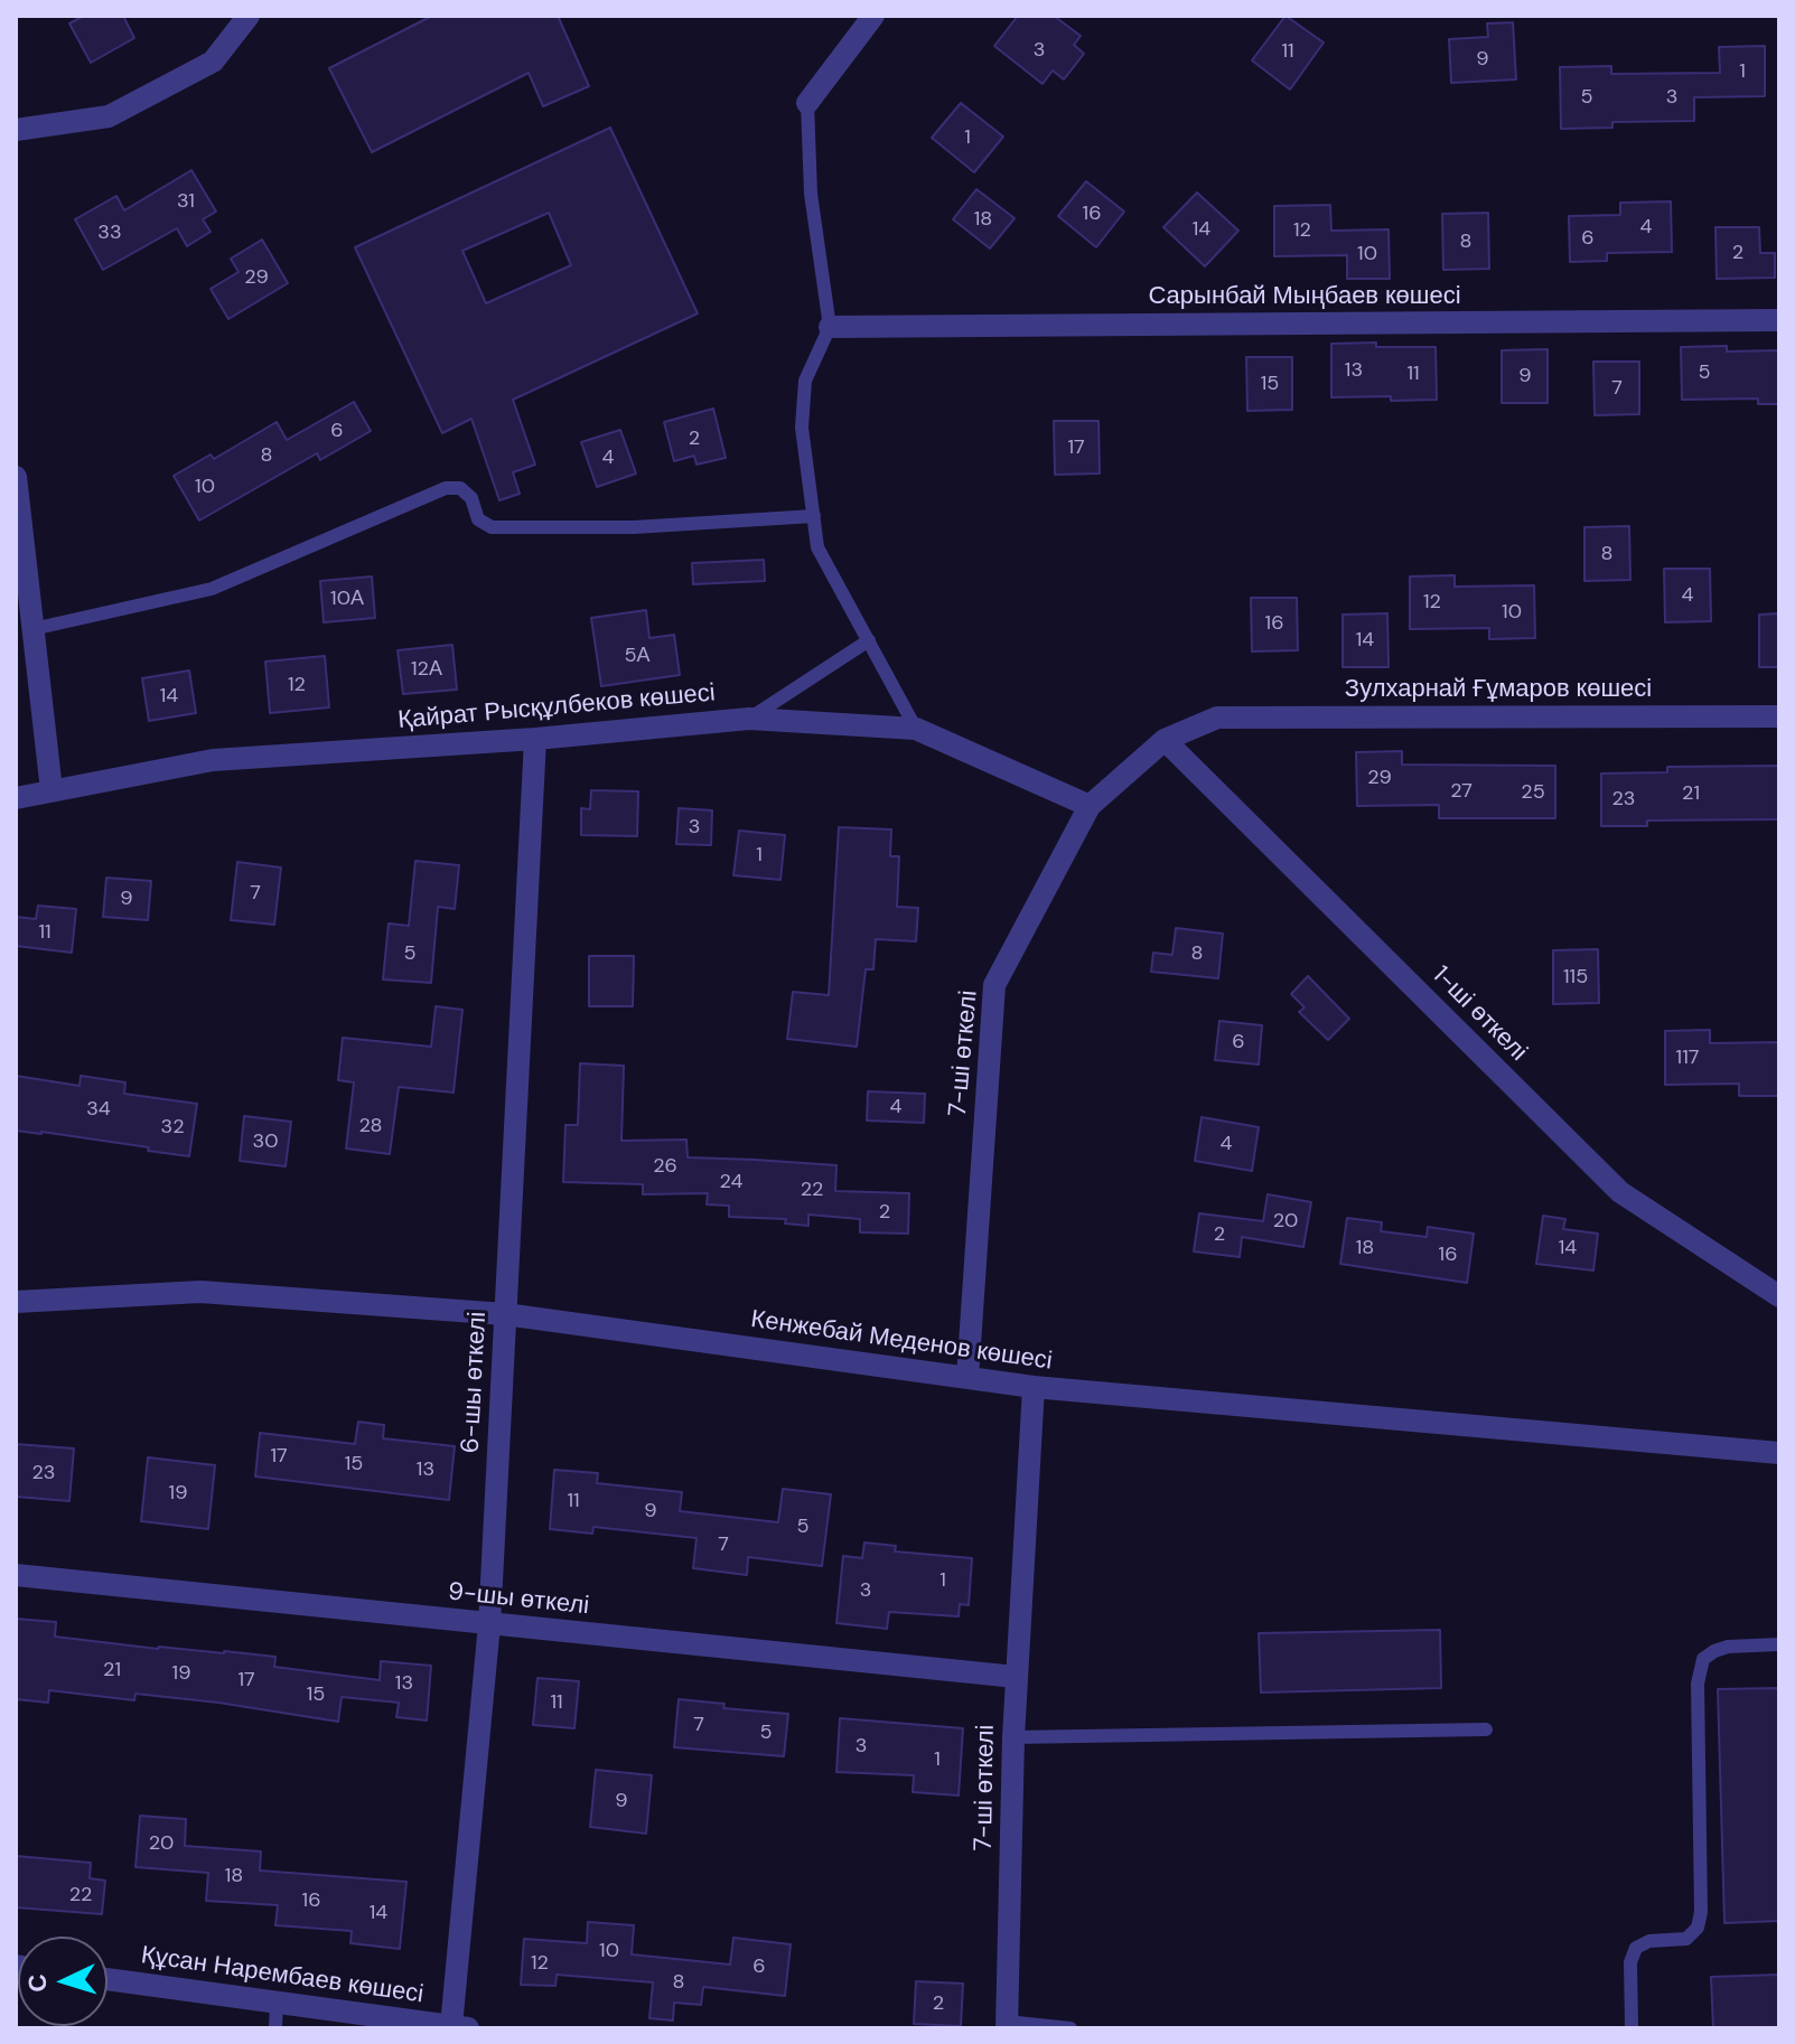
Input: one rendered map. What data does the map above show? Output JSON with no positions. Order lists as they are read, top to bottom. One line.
{"streets":{"street":["Сарынбай Мыңбаев көшесі","Зулхарнай Ғұмаров көшесі","Қайрат Рысқұлбеков көшесі","1-ші өткелі","7-ші өткелі","Кенжебай Меденов көшесі","6-шы өткелі","9-шы өткелі","Құсан Нарембаев көшесі"]},"crossings":[["Зулхарнай Ғұмаров көшесі","7-ші өткелі"],["Қайрат Рысқұлбеков көшесі","7-ші өткелі"],["Қайрат Рысқұлбеков көшесі","6-шы өткелі"],["1-ші өткелі","7-ші өткелі"],["7-ші өткелі","Кенжебай Меденов көшесі"],["7-ші өткелі","9-шы өткелі"],["Кенжебай Меденов көшесі","6-шы өткелі"],["6-шы өткелі","9-шы өткелі"],["6-шы өткелі","Құсан Нарембаев көшесі"]],"house_numbers":["3","11","9","1","5","3","1","31","16","18","4","14","12","33","6","8","2","10","29","13","5","11","9","15","7","6","2","17","8","4","10","8","4","10А","12","10","16","14","5А","12А","12","14","29","27","25","21","23","3","1","7","9","11","5","8","115","6","117","4","34","28","32","30","4","26","24","22","2","20","2","18","14","16","17","15","13","23","19","11","9","5","7","1","3","21","19","17","13","15","11","7","5","3","1","9","20","18","22","16","14","10","12","6","8","2"],"north":"left"}
